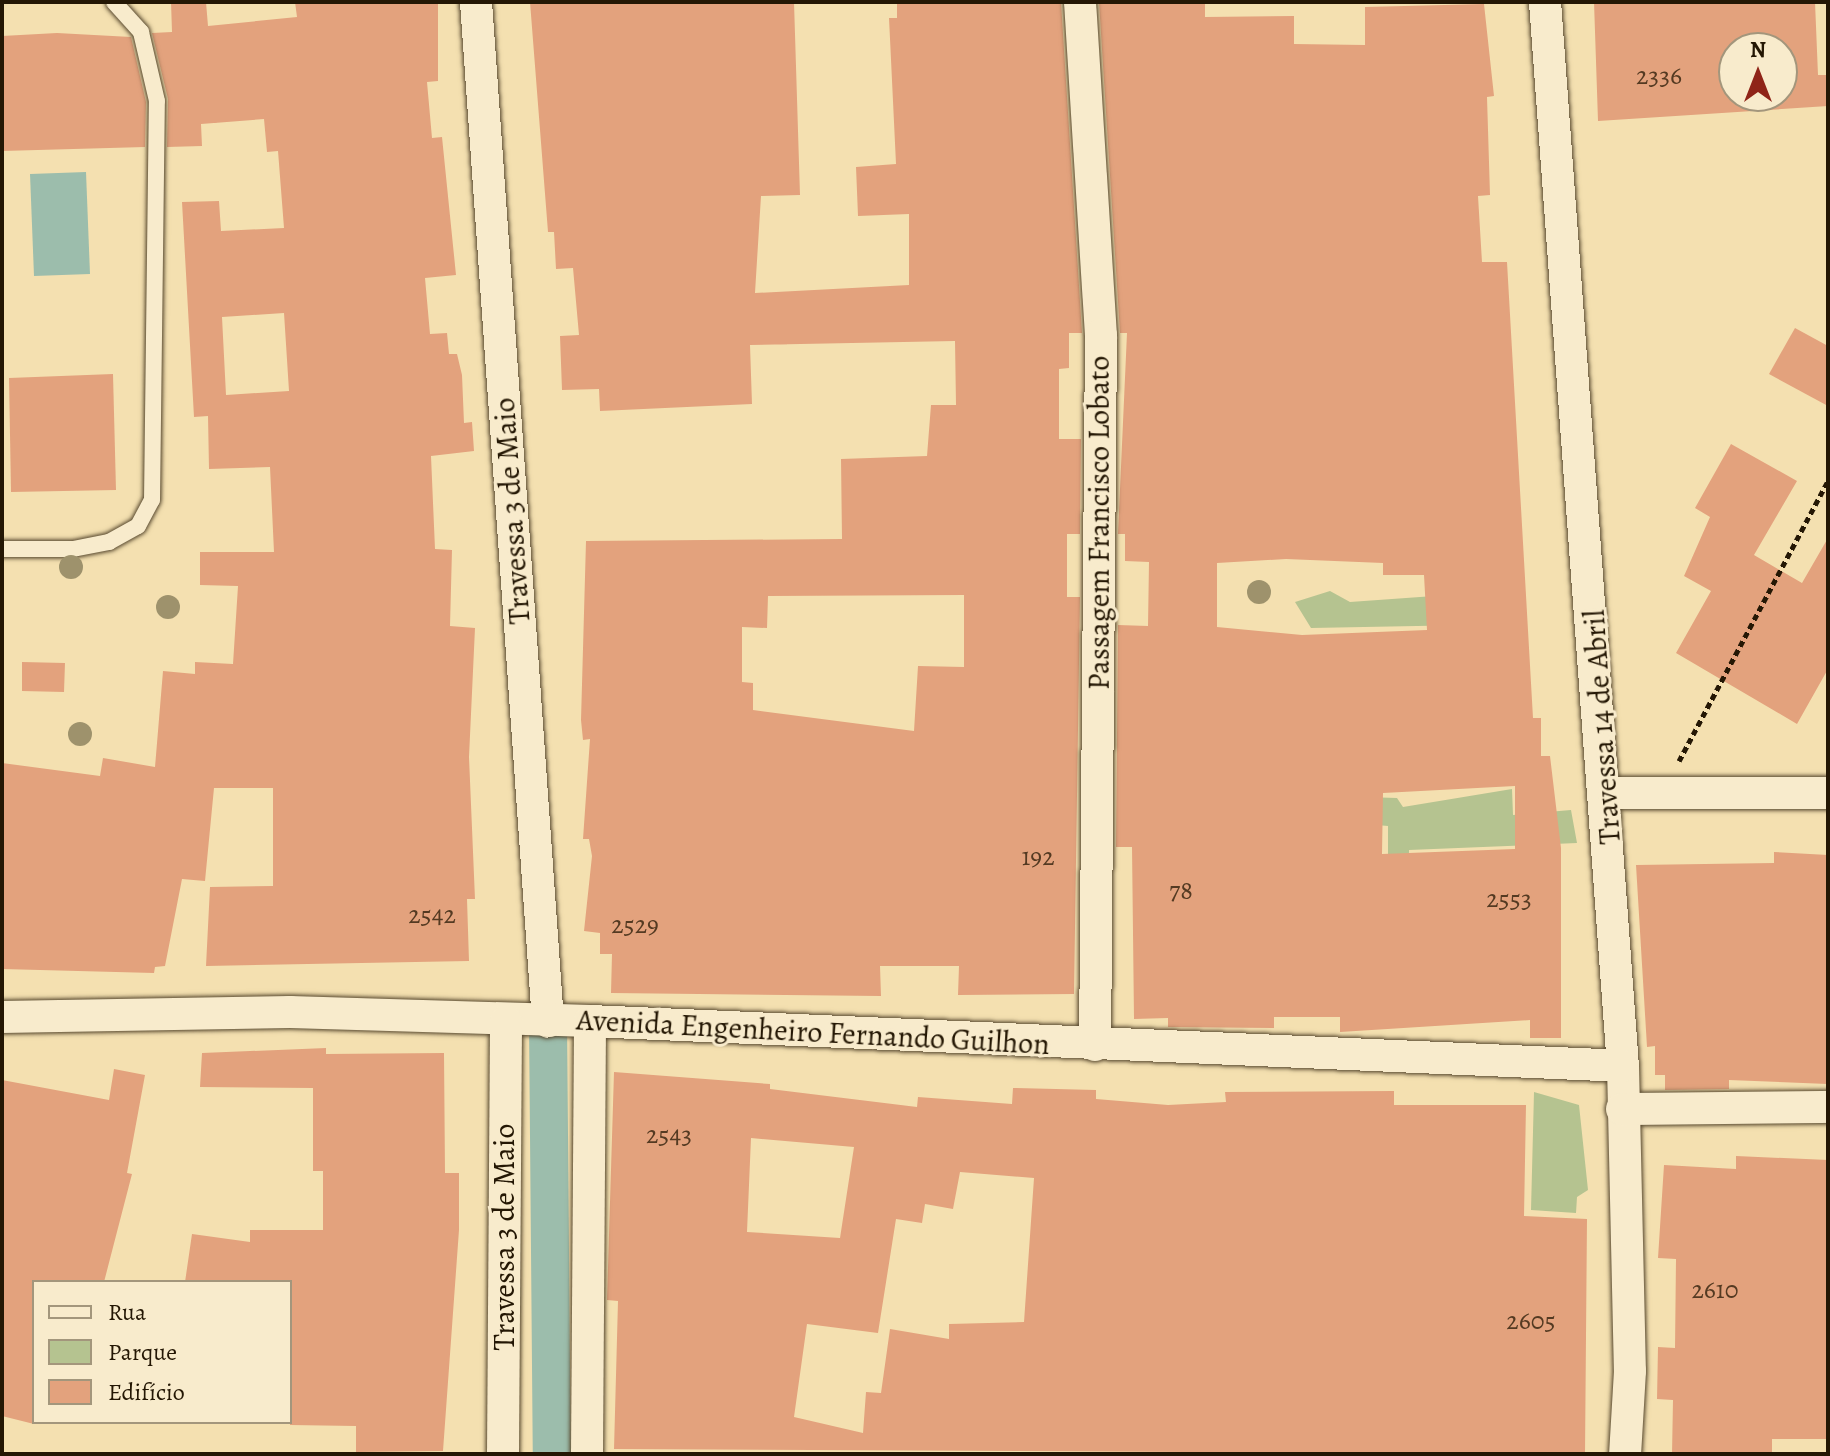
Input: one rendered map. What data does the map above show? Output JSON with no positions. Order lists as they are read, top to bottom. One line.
{"streets":{"street":["Travessa 3 de Maio","Passagem Francisco Lobato","Travessa 14 de Abril","Avenida Engenheiro Fernando Guilhon"]},"crossings":[["Travessa 3 de Maio","Avenida Engenheiro Fernando Guilhon"],["Passagem Francisco Lobato","Avenida Engenheiro Fernando Guilhon"],["Travessa 14 de Abril","Avenida Engenheiro Fernando Guilhon"]],"house_numbers":["2336","192","78","2553","2542","2529","2543","2610","2605"],"legend":["Rua","Parque","Edifício"],"north":"top"}
